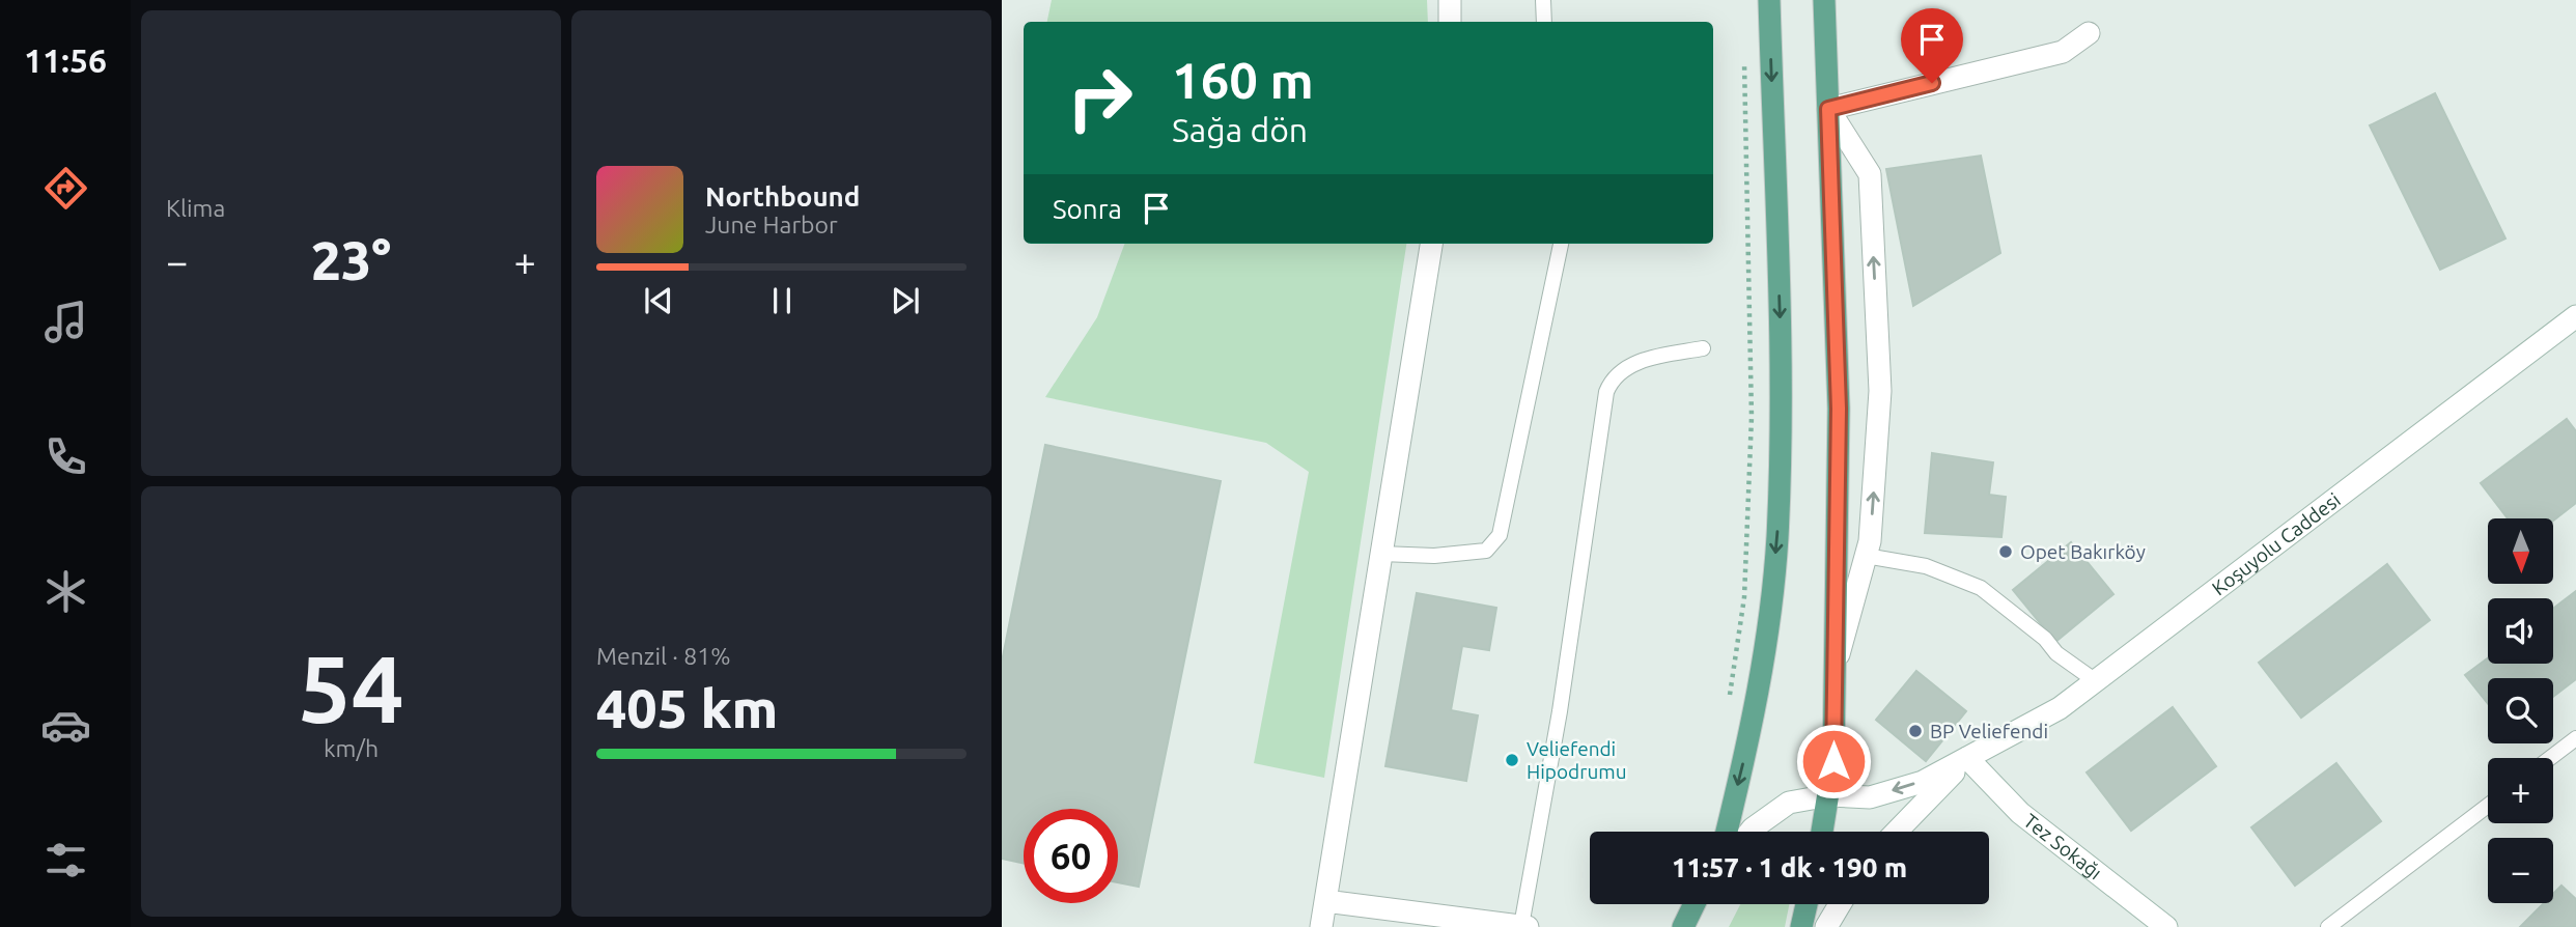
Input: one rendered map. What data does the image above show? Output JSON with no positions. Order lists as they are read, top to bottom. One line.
{"streets":{"street":["Koşuyolu Caddesi","Tez Sokağı"]},"crossings":[["Koşuyolu Caddesi","Tez Sokağı"]],"places":["Opet Bakırköy","BP Veliefendi","Veliefendi Hipodrumu"],"north":"bottom","page":{"tabs":"11:56","tile":["Klima",["54","km/h"],["Menzil · 81%","405 km"]],"turn":["160 m","Sağa dön"],"song":["Northbound","June Harbor"],"then":"Sonra","heat":["−","23°","+"],"map_buttons":["+","−"],"limit":"60","trip":"11:57 · 1 dk · 190 m"}}
